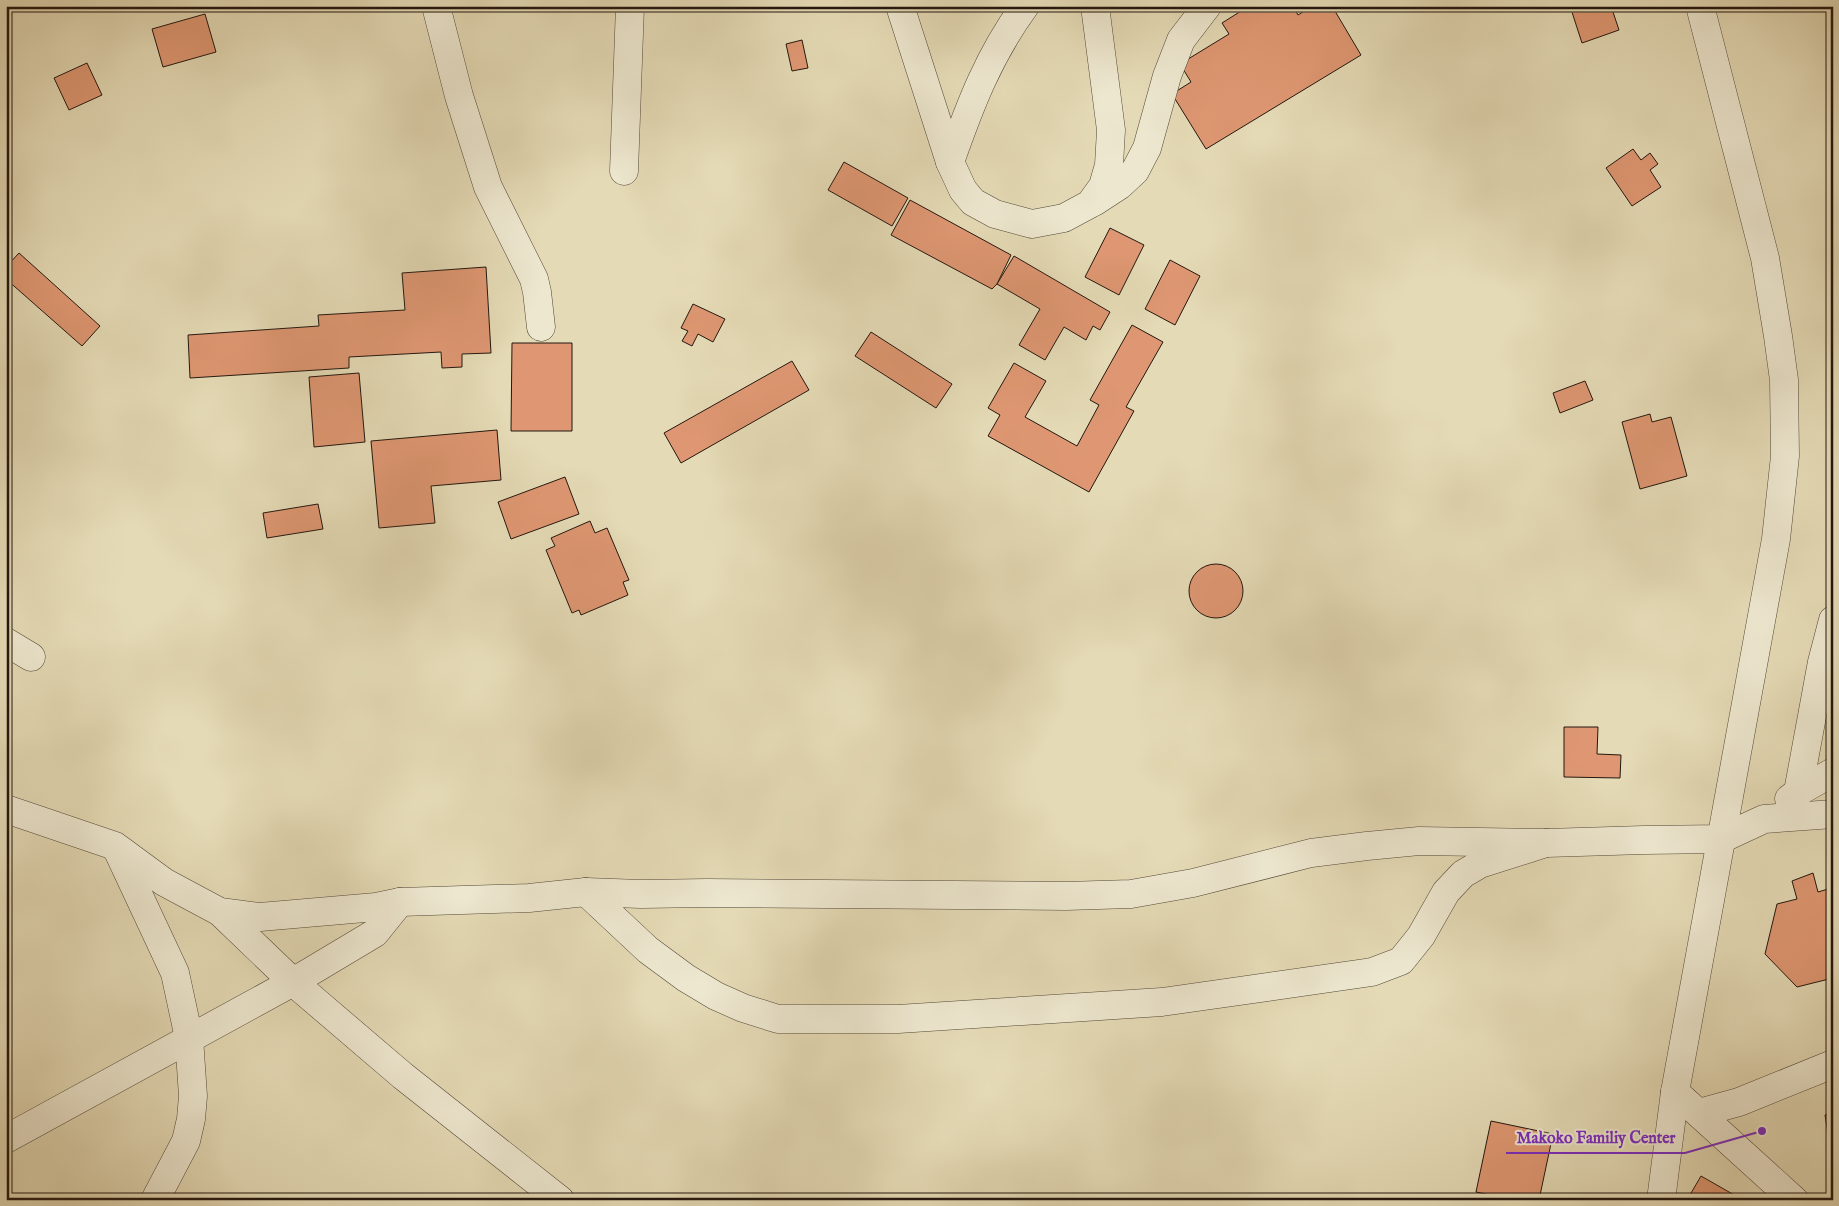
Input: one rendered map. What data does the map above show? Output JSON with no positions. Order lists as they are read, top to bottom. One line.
{"places":["Makoko Familiy Center"]}
